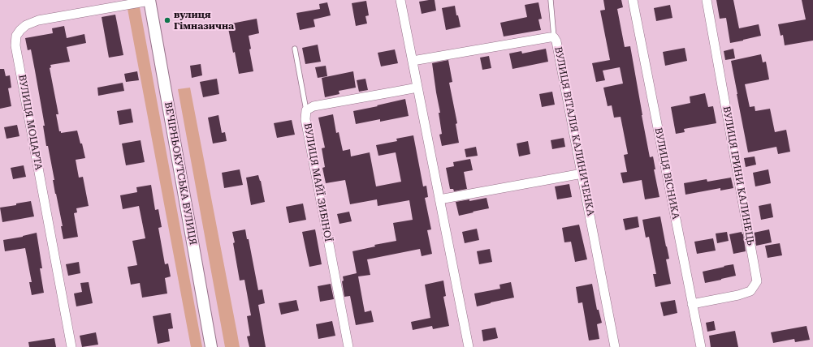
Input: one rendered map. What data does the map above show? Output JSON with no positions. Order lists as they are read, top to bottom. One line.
{"streets":{"street":["ВУЛИЦЯ МОЦАРТА","ВУЛИЦЯ ВІТАЛІЯ КАЛИНИЧЕНКА","ВЕЧІРНЬОКУТСЬКА ВУЛИЦЯ","ВУЛИЦЯ ВІСНИКА","ВУЛИЦЯ ІРИНИ КАЛИНЕЦЬ","ВУЛИЦЯ МАЙЇ ЗИБІНОЇ"]},"crossings":[["ВУЛИЦЯ МОЦАРТА","ВЕЧІРНЬОКУТСЬКА ВУЛИЦЯ"],["ВУЛИЦЯ ВІСНИКА","ВУЛИЦЯ ІРИНИ КАЛИНЕЦЬ"]],"places":["вулиця Гімназична"]}
